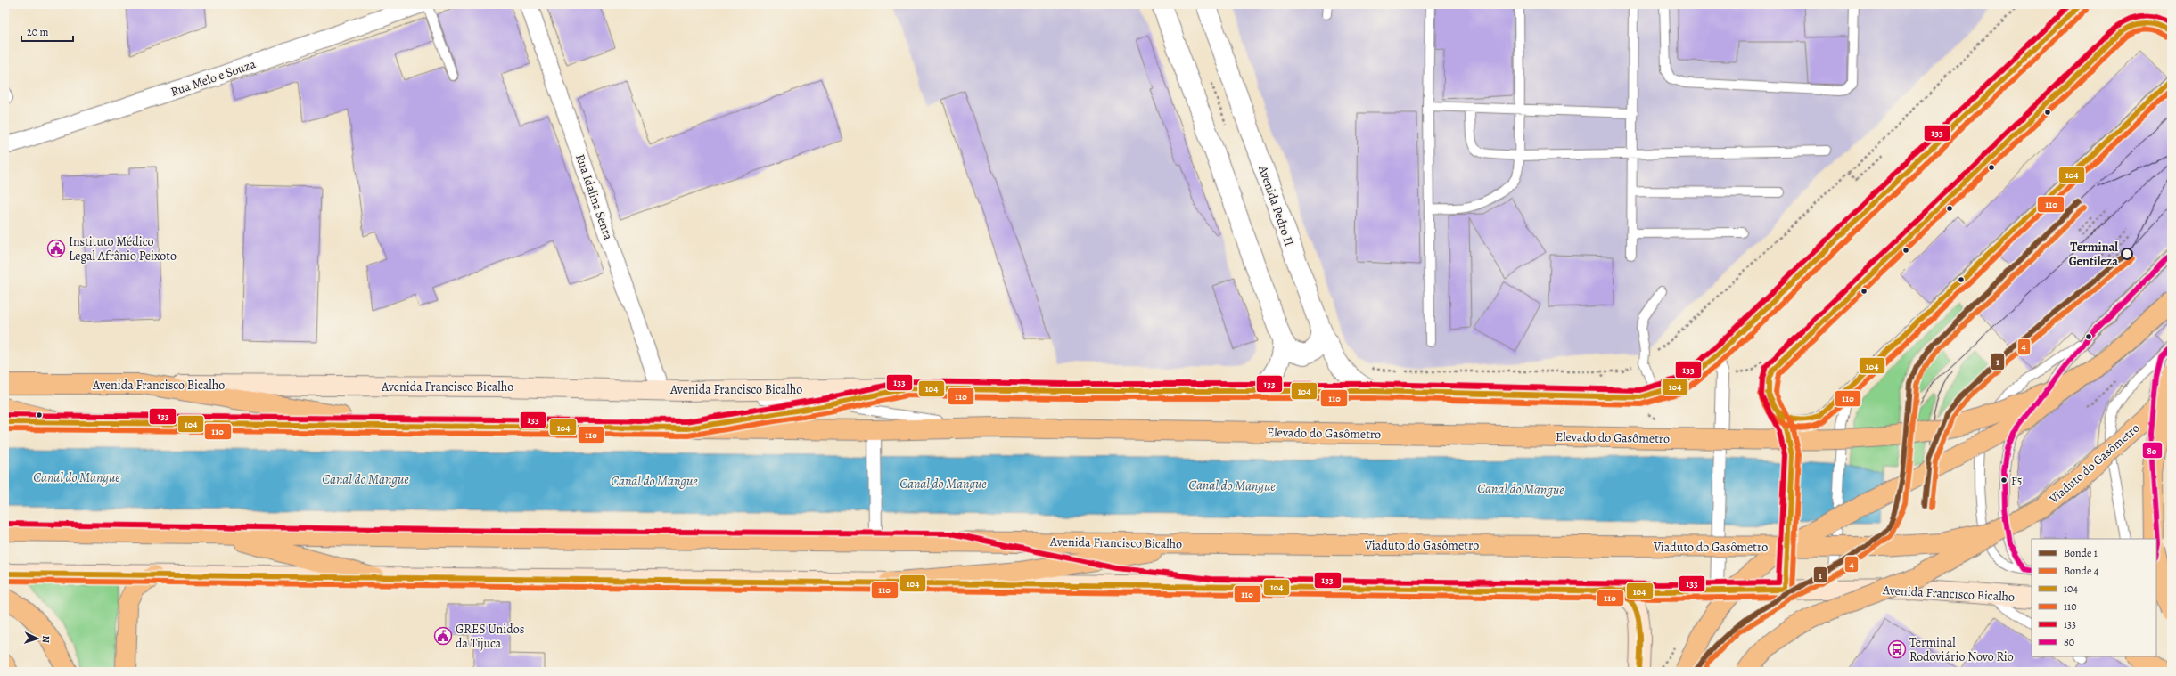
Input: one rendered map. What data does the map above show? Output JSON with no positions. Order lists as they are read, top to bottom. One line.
{"streets":{"main road":["Avenida Francisco Bicalho","Elevado do Gasômetro","Viaduto do Gasômetro"],"street":["Rua Melo e Souza","Rua Idalina Senra","Avenida Pedro II"]},"crossings":[["Rua Idalina Senra","Avenida Francisco Bicalho"],["Avenida Pedro II","Avenida Francisco Bicalho"],["Avenida Francisco Bicalho","Viaduto do Gasômetro"]],"water":["Canal do Mangue"],"places":{"public building":["Instituto Médico Legal Afrânio Peixoto","GRES Unidos da Tijuca"],"other":["Terminal Gentileza","F5"],"bus stop":["Terminal Rodoviário Novo Rio"]},"lines":["transit line 104","transit line 133","transit line 110","tram line 1","tram line 4","transit line 80"],"legend":["Bonde 1","Bonde 4","104","110","133","80"],"scale_bar":"20 m","north":"right"}
